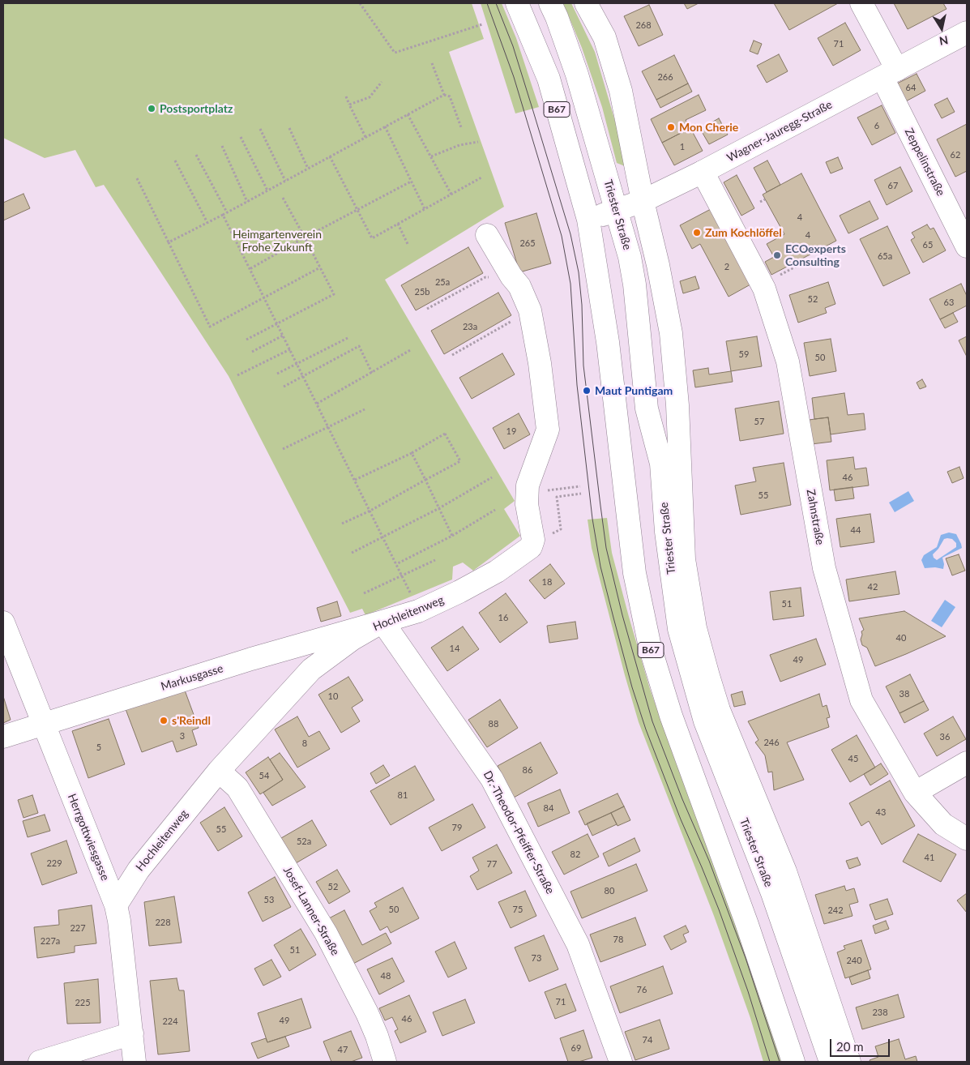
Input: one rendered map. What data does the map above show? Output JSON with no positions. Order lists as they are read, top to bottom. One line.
{"streets":{"street":["B67","Wagner-Jauregg-Straße","Zeppelinstraße","Triester Straße","Zahnstraße","Hochleitenweg","Markusgasse","Dr.-Theodor-Pfeiffer-Straße","Herrgottwiesgasse","Josef-Lanner-Straße"]},"crossings":[["B67","Wagner-Jauregg-Straße"],["Wagner-Jauregg-Straße","Zeppelinstraße"],["Wagner-Jauregg-Straße","Triester Straße"],["Wagner-Jauregg-Straße","Zahnstraße"],["Hochleitenweg","Markusgasse"],["Hochleitenweg","Dr.-Theodor-Pfeiffer-Straße"],["Hochleitenweg","Herrgottwiesgasse"],["Hochleitenweg","Josef-Lanner-Straße"],["Markusgasse","Dr.-Theodor-Pfeiffer-Straße"],["Markusgasse","Herrgottwiesgasse"]],"parks":["Heimgartenverein Frohe Zukunft"],"places":["Postsportplatz","Mon Cherie","Zum Kochlöffel","ECOexperts Consulting","Maut Puntigam","s'Reindl"],"house_numbers":["268","71","266","64","6","1","62","67","4","4","265","65","65a","2","25a","25b","52","63","23a","59","50","57","19","46","55","44","18","42","51","16","40","14","49","38","10","88","3","36","246","8","5","45","86","54","81","84","43","79","55","52a","82","41","229","77","52","80","53","50","75","242","228","227","78","227a","51","73","240","48","76","71","225","238","46","49","224","74","69","47"],"scale_bar":"20 m","north":"bottom"}
